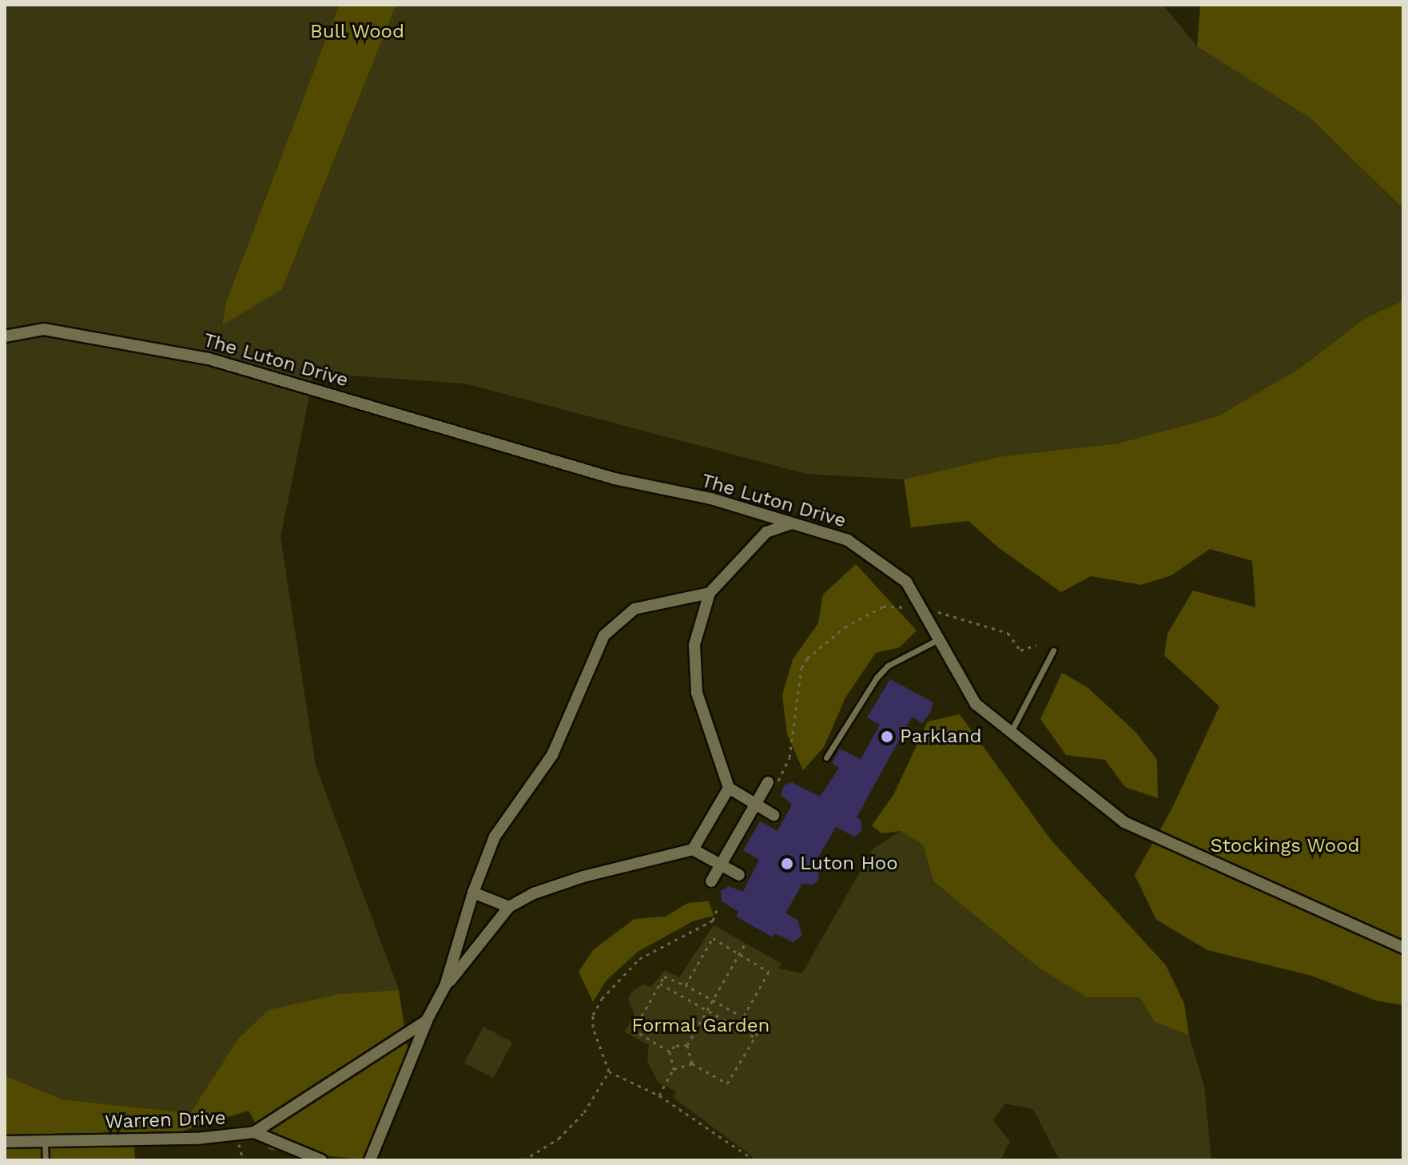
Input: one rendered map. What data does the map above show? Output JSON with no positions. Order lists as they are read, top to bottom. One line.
{"streets":{"street":["The Luton Drive","Warren Drive"]},"parks":["Bull Wood","Stockings Wood","Formal Garden"],"places":["Parkland","Luton Hoo"]}
